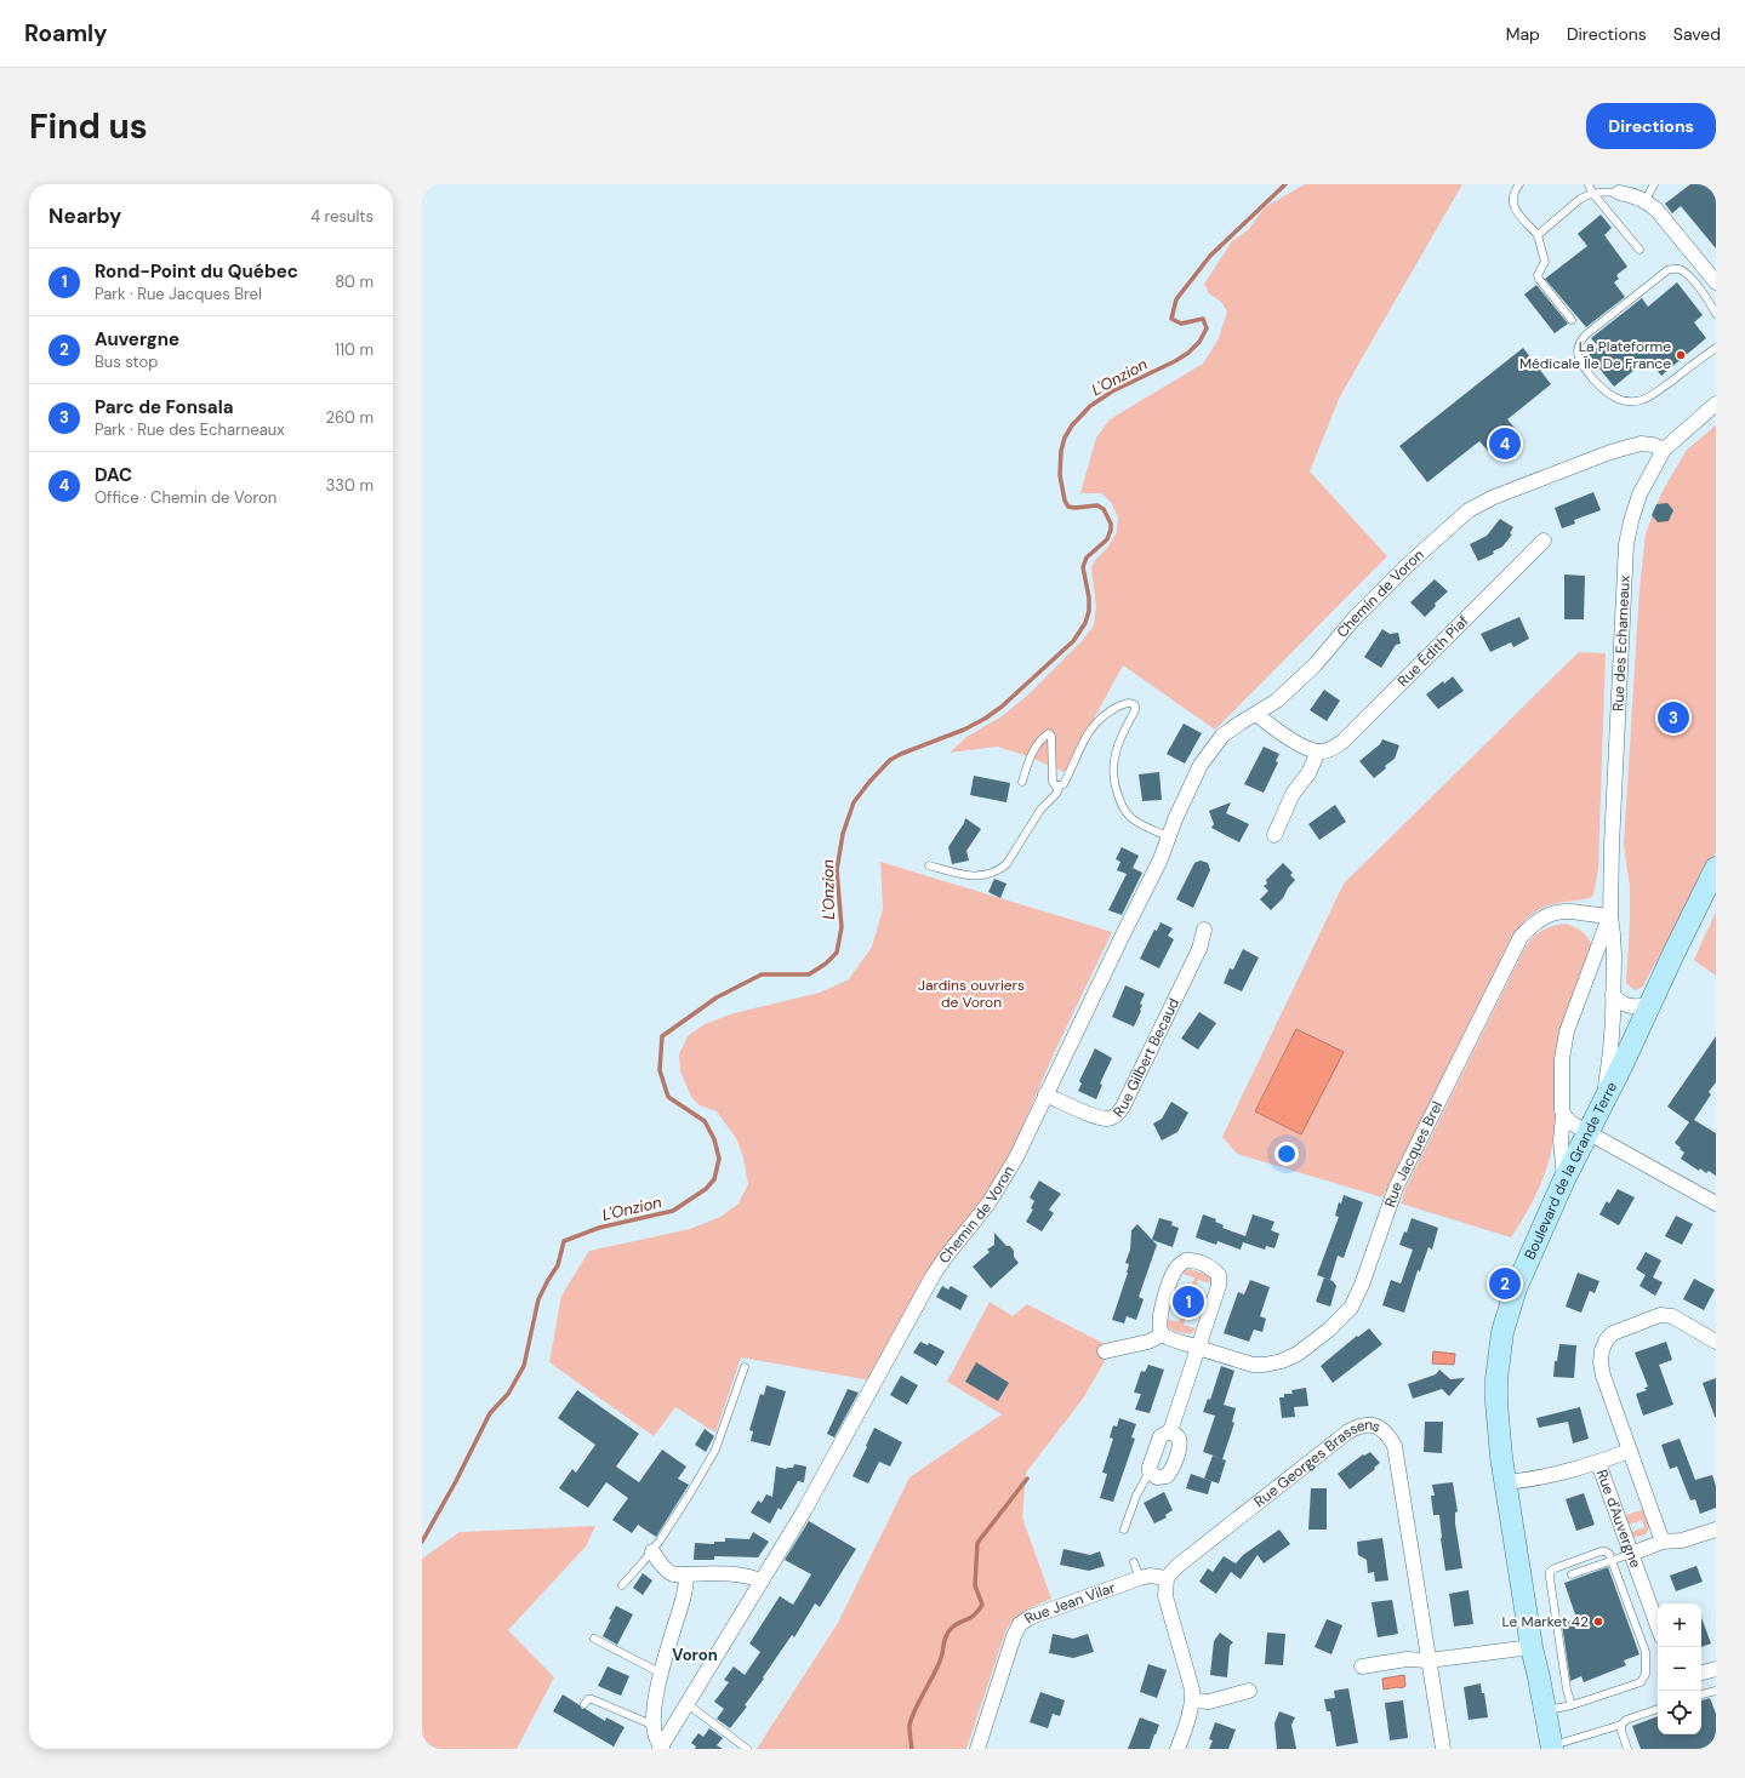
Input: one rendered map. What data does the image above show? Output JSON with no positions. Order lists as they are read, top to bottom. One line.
{"streets":{"street":["Chemin de Voron","Rue des Echarneaux","Rue Édith Piaf","Rue Gilbert Becaud","Rue Jacques Brel","Boulevard de la Grande Terre","Rue Georges Brassens","Rue d'Auvergne","Rue Jean Vilar"]},"crossings":[["Chemin de Voron","Rue des Echarneaux"],["Chemin de Voron","Rue Gilbert Becaud"],["Rue des Echarneaux","Rue Jacques Brel"],["Rue des Echarneaux","Boulevard de la Grande Terre"],["Boulevard de la Grande Terre","Rue d'Auvergne"],["Rue Georges Brassens","Rue Jean Vilar"]],"districts":["Voron"],"water":["L'Onzion"],"parks":["Jardins ouvriers de Voron"],"places":["La Plateforme Médicale Île De France","Le Market 42"],"page":{"header":"Roamly","nav":["Map","Directions","Saved"],"buttons":"Directions","title":"Find us","heading":["Nearby","4 results"],"list":[{"mark":"1","name":"Rond-Point du Québec","note":"Park · Rue Jacques Brel","value":"80 m"},{"mark":"2","name":"Auvergne","note":"Bus stop","value":"110 m"},{"mark":"3","name":"Parc de Fonsala","note":"Park · Rue des Echarneaux","value":"260 m"},{"mark":"4","name":"DAC","note":"Office · Chemin de Voron","value":"330 m"}],"pins":["4","3","2","1"],"map_buttons":["+","−"]}}
